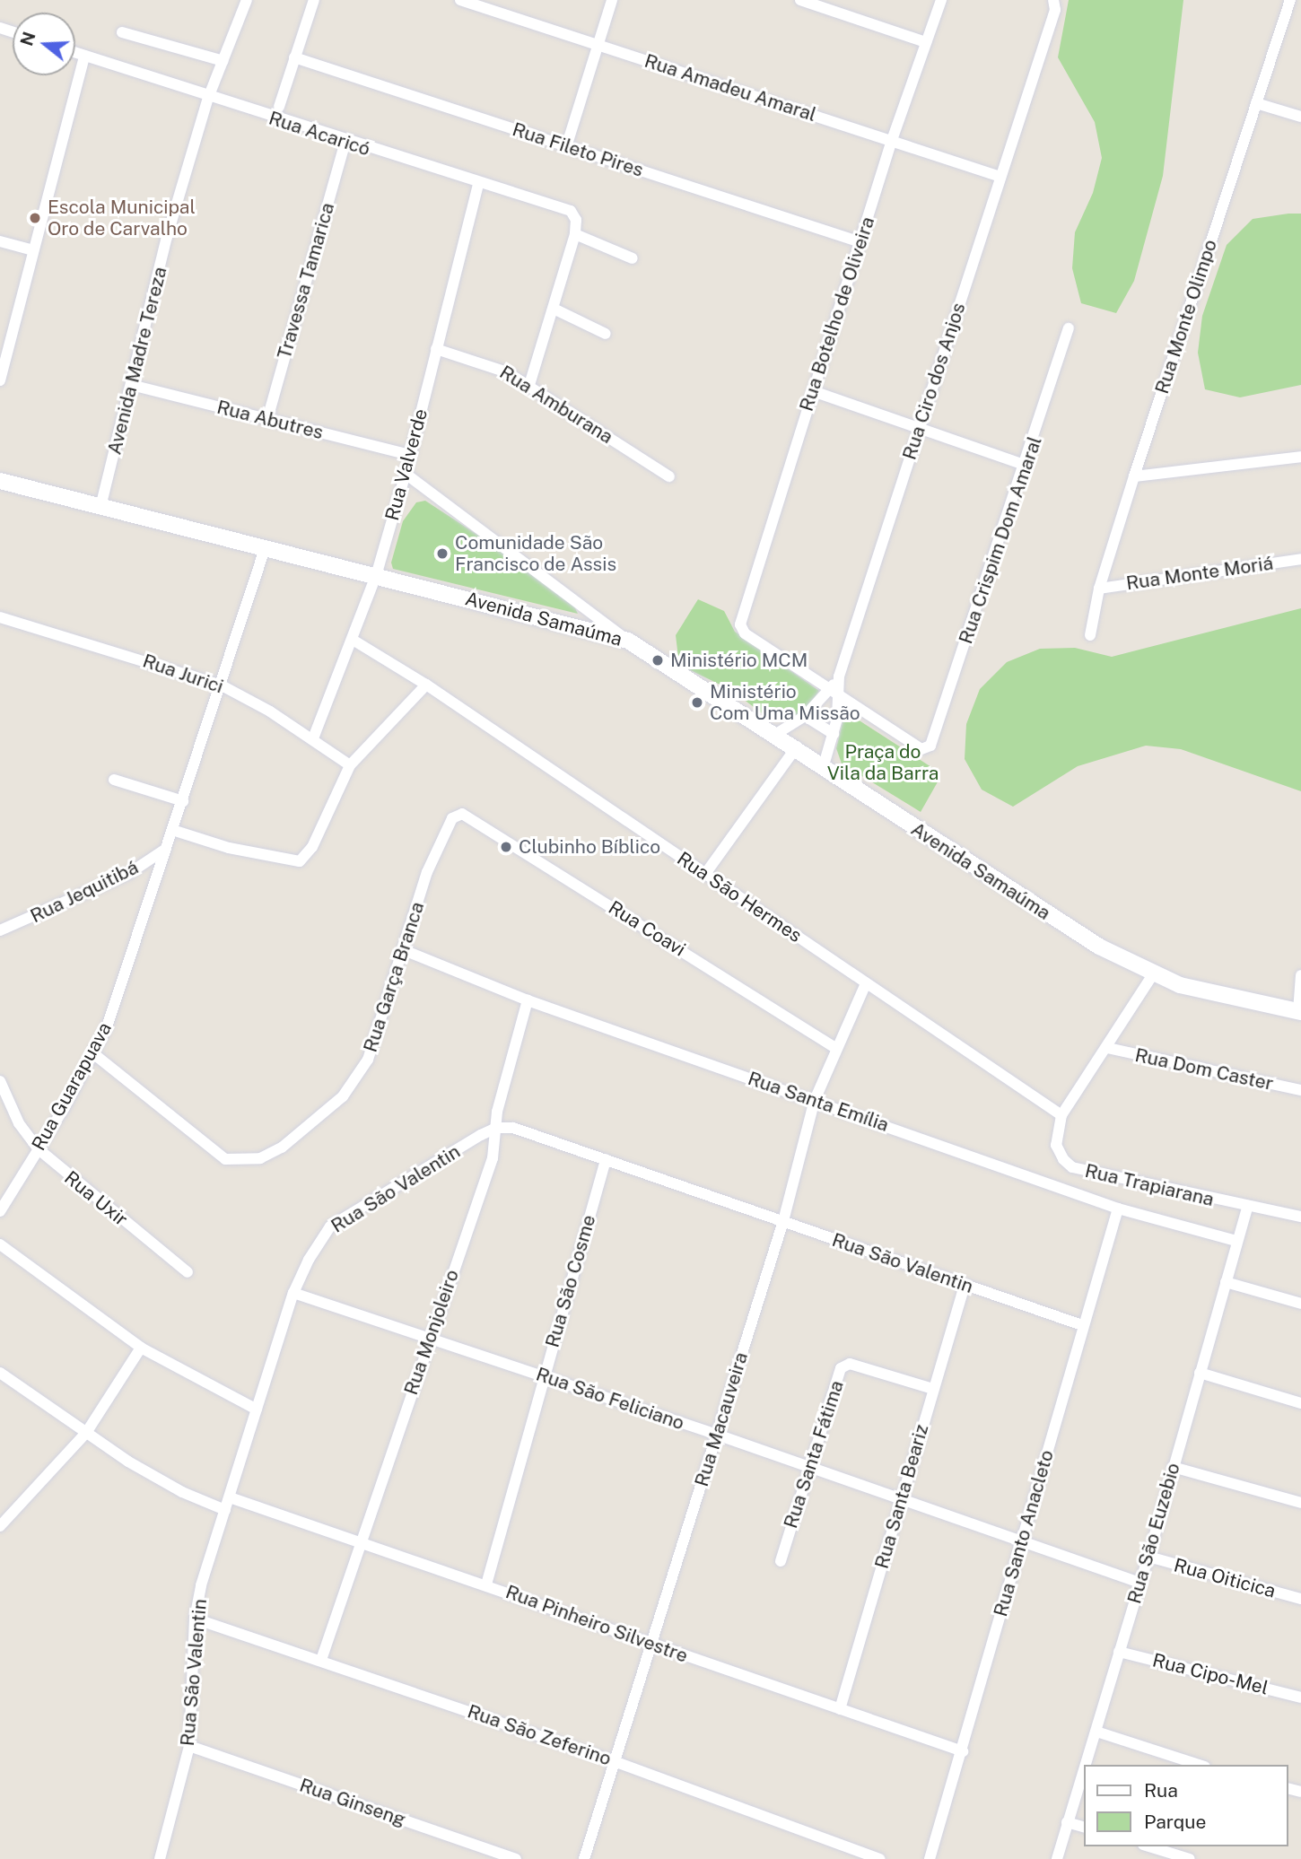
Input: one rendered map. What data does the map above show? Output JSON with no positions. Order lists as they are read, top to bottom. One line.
{"streets":{"street":["Rua Amadeu Amaral","Rua Acaricó","Rua Fileto Pires","Travessa Tamarica","Rua Botelho de Oliveira","Rua Monte Olimpo","Avenida Madre Tereza","Rua Ciro dos Anjos","Rua Amburana","Rua Abutres","Rua Valverde","Rua Crispim Dom Amaral","Rua Monte Moriá","Avenida Samaúma","Rua Jurici","Rua Jequitibá","Rua São Hermes","Rua Coavi","Rua Garça Branca","Rua Dom Caster","Rua Guarapuava","Rua Santa Emília","Rua Trapiarana","Rua São Valentin","Rua Uxir","Rua São Cosme","Rua Monjoleiro","Rua São Feliciano","Rua Macauveira","Rua Santa Fátima","Rua Santa Beariz","Rua Santo Anacleto","Rua São Euzebio","Rua Oiticica","Rua Pinheiro Silvestre","Rua Cipo-Mel","Rua São Zeferino","Rua Ginseng"]},"crossings":[["Rua Amadeu Amaral","Rua Botelho de Oliveira"],["Rua Amadeu Amaral","Rua Ciro dos Anjos"],["Rua Acaricó","Travessa Tamarica"],["Rua Acaricó","Avenida Madre Tereza"],["Rua Acaricó","Rua Valverde"],["Rua Fileto Pires","Rua Botelho de Oliveira"],["Travessa Tamarica","Rua Abutres"],["Rua Botelho de Oliveira","Rua Ciro dos Anjos"],["Rua Botelho de Oliveira","Rua Crispim Dom Amaral"],["Rua Monte Olimpo","Rua Monte Moriá"],["Avenida Madre Tereza","Rua Abutres"],["Avenida Madre Tereza","Avenida Samaúma"],["Rua Ciro dos Anjos","Rua Crispim Dom Amaral"],["Rua Ciro dos Anjos","Avenida Samaúma"],["Rua Amburana","Rua Valverde"],["Rua Abutres","Rua Valverde"],["Rua Valverde","Avenida Samaúma"],["Rua Valverde","Rua Jurici"],["Rua Valverde","Rua São Hermes"],["Avenida Samaúma","Rua Guarapuava"],["Avenida Samaúma","Rua Trapiarana"],["Rua Jurici","Rua Guarapuava"],["Rua Jequitibá","Rua Guarapuava"],["Rua São Hermes","Rua Trapiarana"],["Rua São Hermes","Rua Macauveira"],["Rua Coavi","Rua Garça Branca"],["Rua Coavi","Rua Macauveira"],["Rua Garça Branca","Rua Guarapuava"],["Rua Garça Branca","Rua Santa Emília"],["Rua Dom Caster","Rua Trapiarana"],["Rua Guarapuava","Rua Uxir"],["Rua Santa Emília","Rua Monjoleiro"],["Rua Santa Emília","Rua Macauveira"],["Rua Santa Emília","Rua Santo Anacleto"],["Rua Santa Emília","Rua São Euzebio"],["Rua Trapiarana","Rua São Euzebio"],["Rua São Valentin","Rua São Cosme"],["Rua São Valentin","Rua Monjoleiro"],["Rua São Valentin","Rua São Feliciano"],["Rua São Valentin","Rua Macauveira"],["Rua São Valentin","Rua Santa Beariz"],["Rua São Valentin","Rua Santo Anacleto"],["Rua São Valentin","Rua Pinheiro Silvestre"],["Rua São Valentin","Rua São Zeferino"],["Rua São Valentin","Rua Ginseng"],["Rua São Cosme","Rua São Feliciano"],["Rua São Cosme","Rua Pinheiro Silvestre"],["Rua Monjoleiro","Rua São Feliciano"],["Rua Monjoleiro","Rua Pinheiro Silvestre"],["Rua Monjoleiro","Rua São Zeferino"],["Rua São Feliciano","Rua Macauveira"],["Rua São Feliciano","Rua Santa Fátima"],["Rua São Feliciano","Rua Santa Beariz"],["Rua São Feliciano","Rua Santo Anacleto"],["Rua São Feliciano","Rua São Euzebio"],["Rua Macauveira","Rua Pinheiro Silvestre"],["Rua Macauveira","Rua São Zeferino"],["Rua Santa Fátima","Rua Santa Beariz"],["Rua Santa Beariz","Rua Pinheiro Silvestre"],["Rua Santo Anacleto","Rua Pinheiro Silvestre"],["Rua São Euzebio","Rua Oiticica"],["Rua São Euzebio","Rua Cipo-Mel"]],"parks":["Praça do Vila da Barra"],"places":["Escola Municipal Oro de Carvalho","Comunidade São Francisco de Assis","Ministério MCM","Ministério Com Uma Missão","Clubinho Bíblico"],"legend":["Rua","Parque"],"north":"left"}
